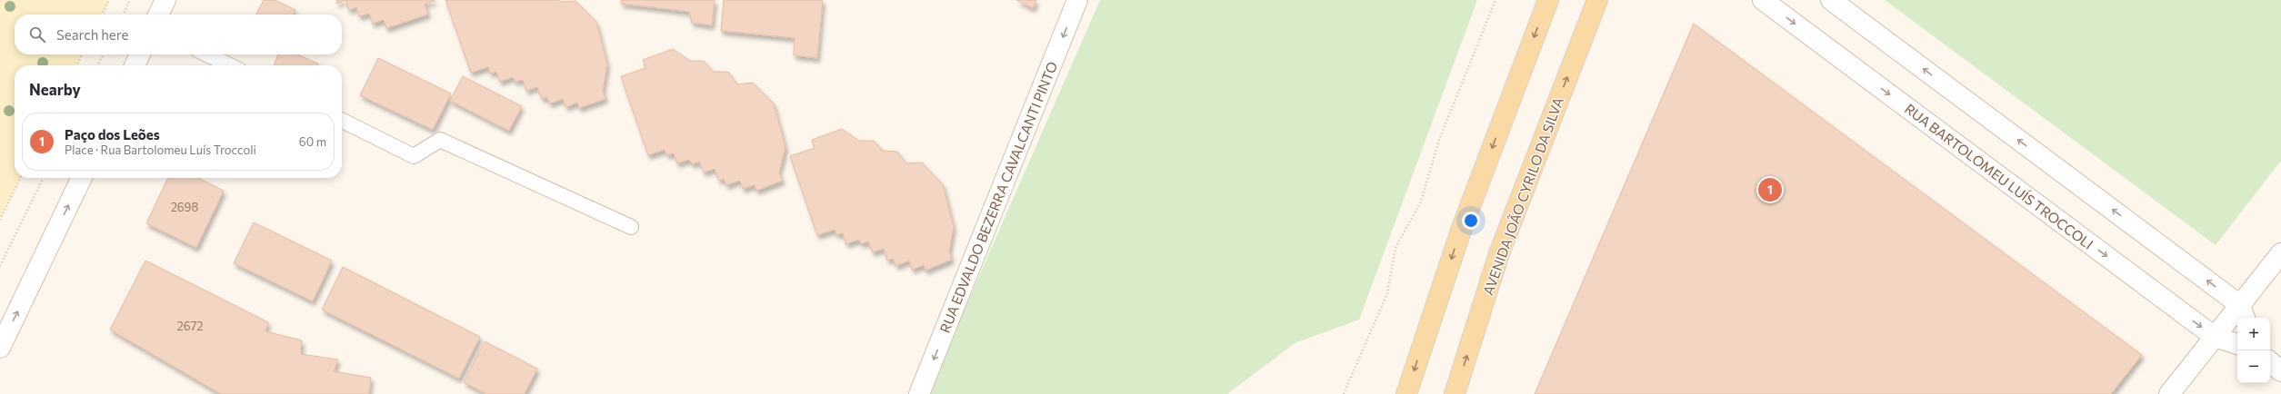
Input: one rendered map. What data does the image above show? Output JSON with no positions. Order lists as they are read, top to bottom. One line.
{"streets":{"main road":["AVENIDA JOÃO CYRILO DA SILVA"],"street":["RUA BARTOLOMEU LUÍS TROCCOLI","RUA EDVALDO BEZERRA CAVALCANTI PINTO"]},"one_way":["RUA EDVALDO BEZERRA CAVALCANTI PINTO"],"house_numbers":["2698","2672"],"page":{"search":"Search here","heading":"Nearby","list":[{"mark":"1","name":"Paço dos Leões","note":"Place · Rua Bartolomeu Luís Troccoli","value":"60 m"}],"pins":"1","map_buttons":["+","−"]}}
